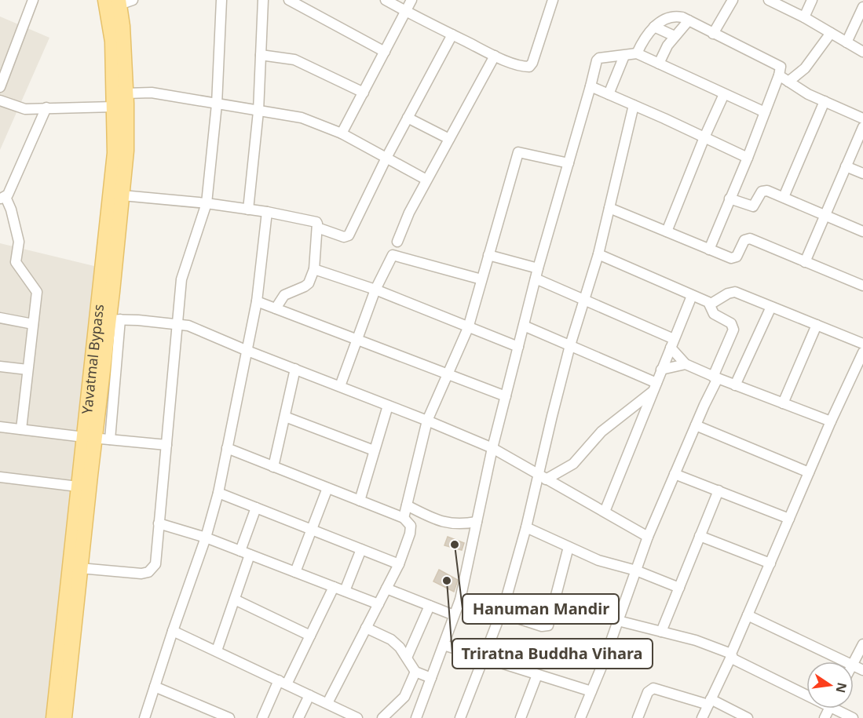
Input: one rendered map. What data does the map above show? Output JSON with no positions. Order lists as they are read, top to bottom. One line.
{"streets":{"main road":["Yavatmal Bypass"]},"places":["Hanuman Mandir","Triratna Buddha Vihara"],"north":"right"}
